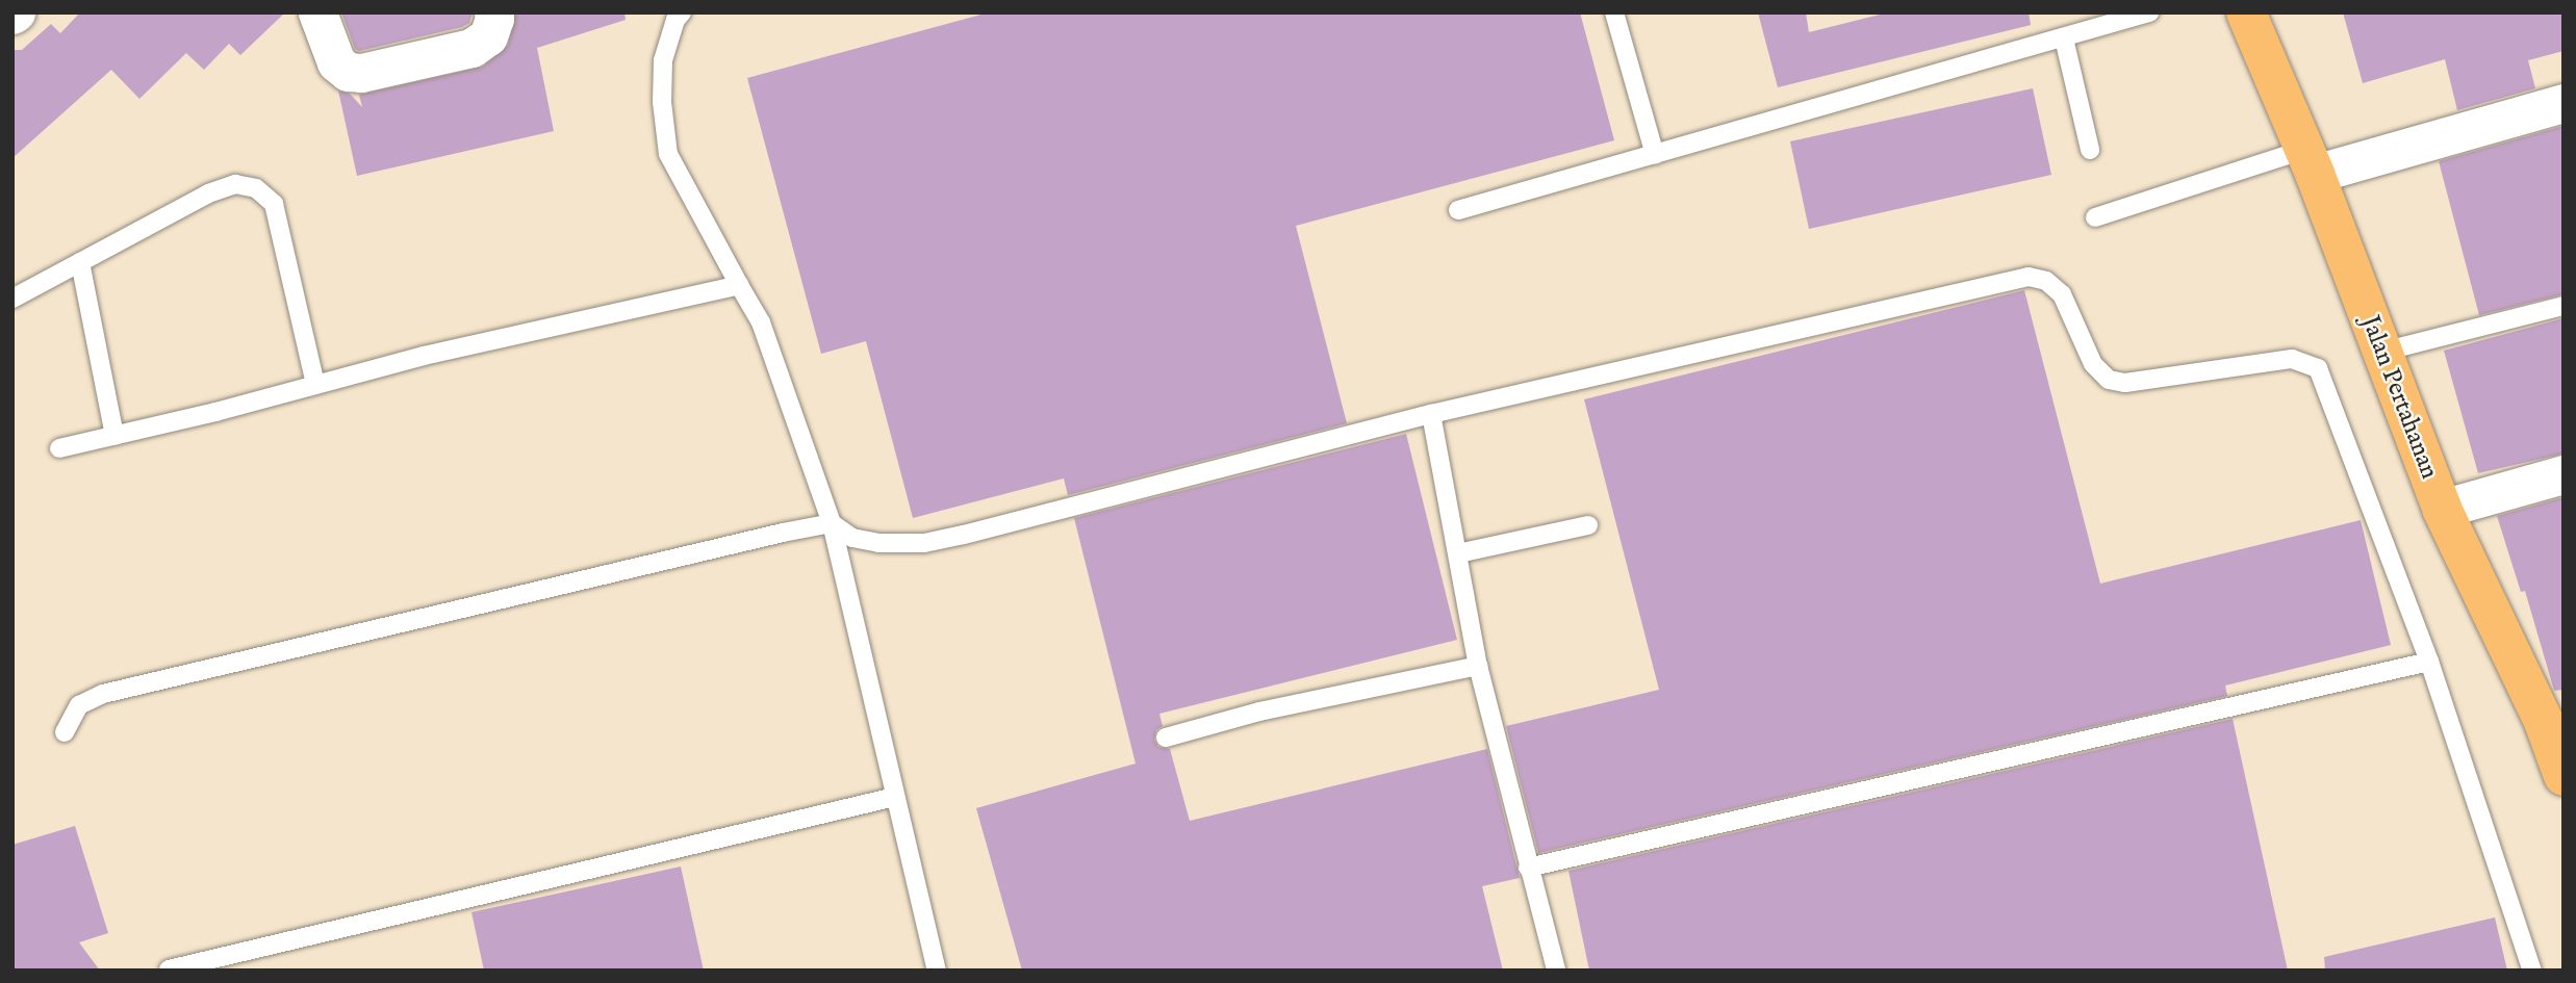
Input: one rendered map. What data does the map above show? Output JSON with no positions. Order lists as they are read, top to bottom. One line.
{"streets":{"main road":["Jalan Pertahanan"]}}
